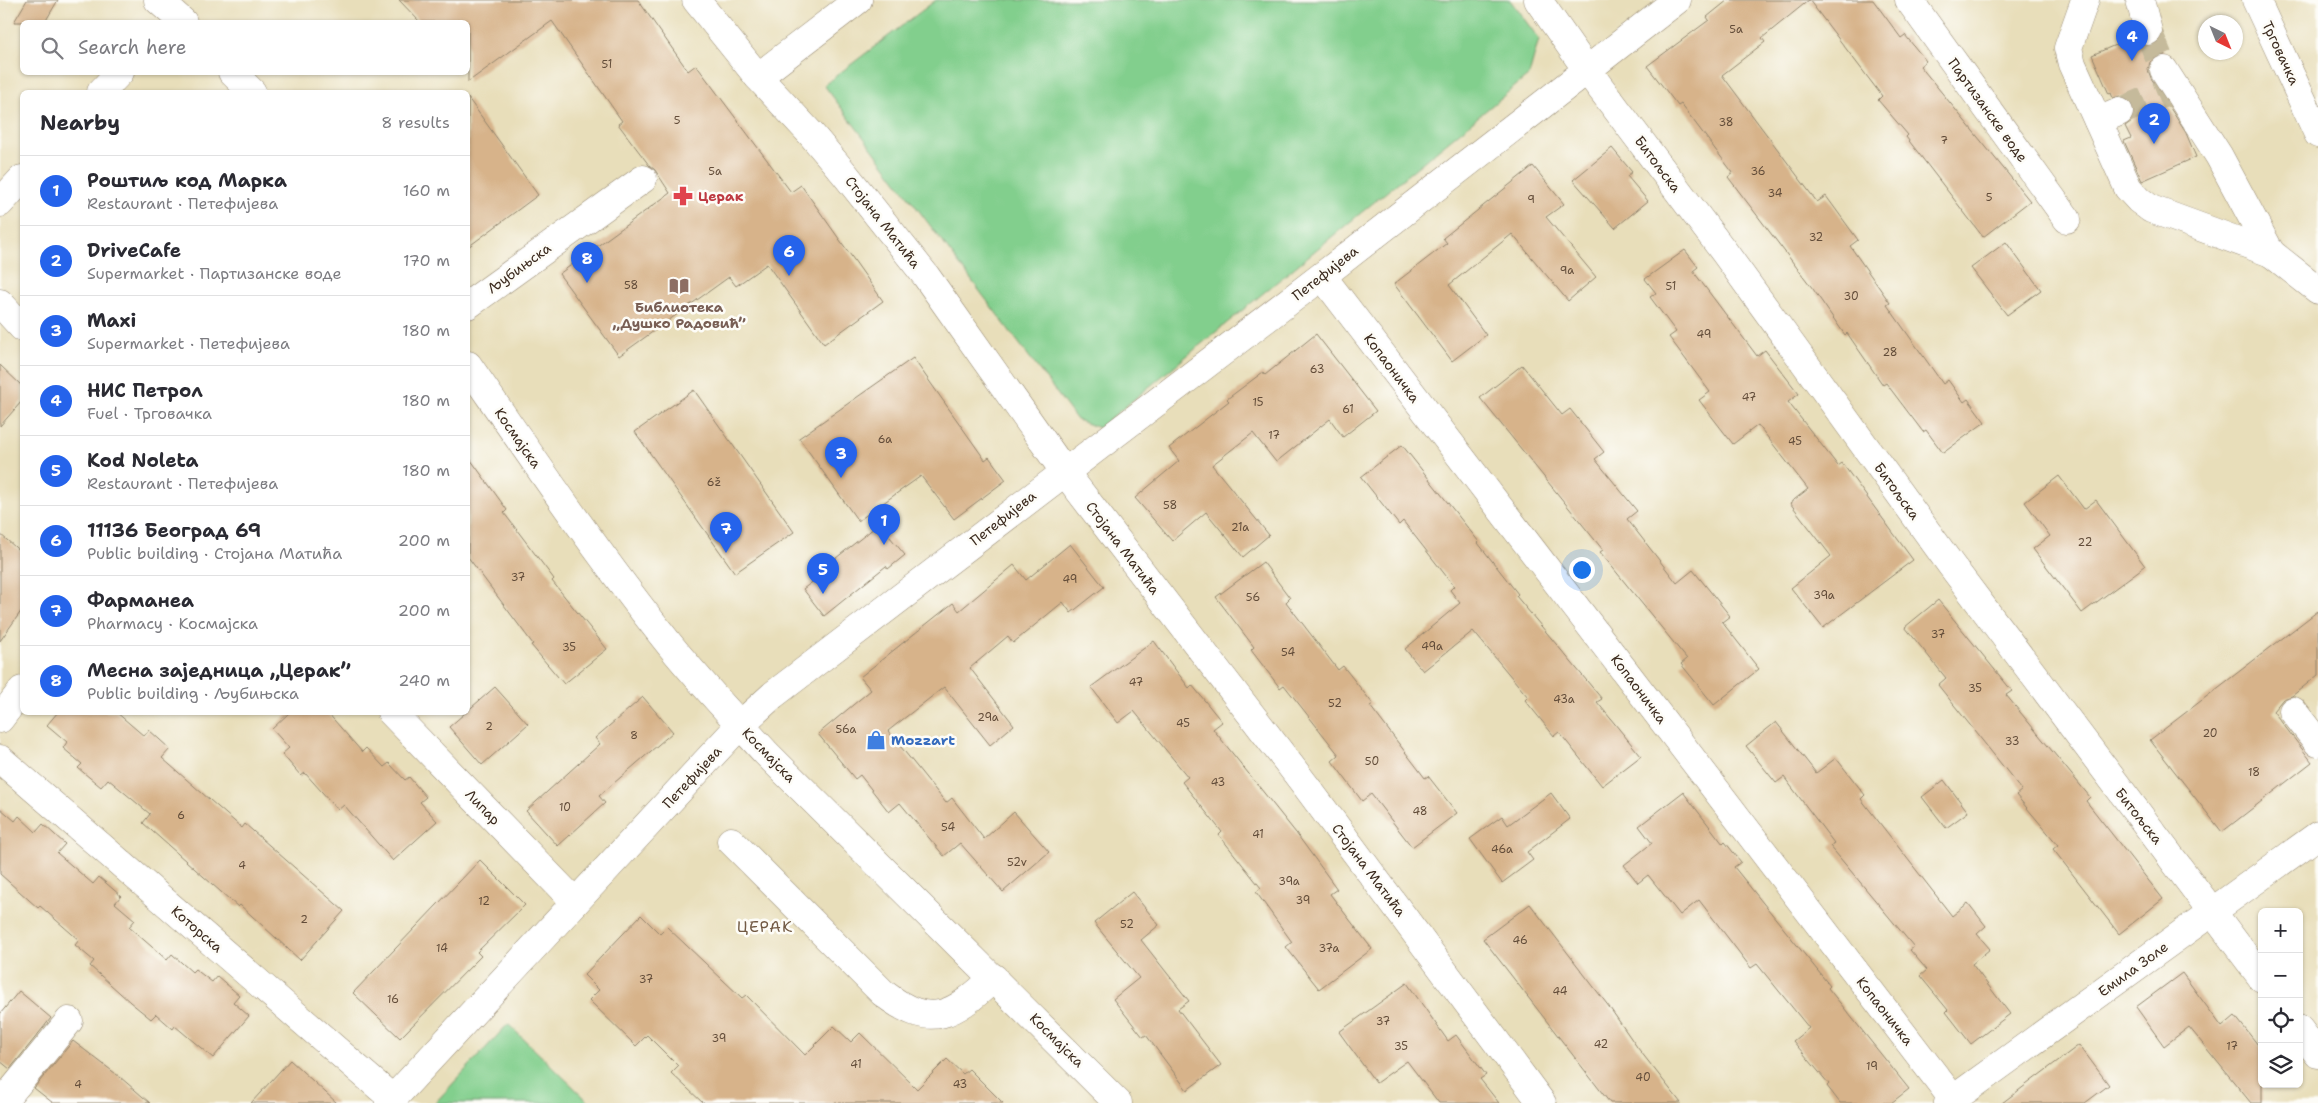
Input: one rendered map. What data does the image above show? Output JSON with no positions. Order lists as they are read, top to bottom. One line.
{"streets":{"street":["Трговачка","Партизанске воде","Битољска","Стојана Матића","Љубињска","Петефијева","Копаоничка","Космајска","Липар","Которска","Емила Золе"]},"crossings":[["Битољска","Петефијева"],["Битољска","Емила Золе"],["Стојана Матића","Петефијева"],["Петефијева","Копаоничка"],["Петефијева","Космајска"],["Петефијева","Липар"],["Петефијева","Которска"],["Копаоничка","Емила Золе"]],"districts":["ЦЕРАК"],"places":{"pharmacy":["Церак"],"library":["Библиотека „Душко Радовић”"],"shop":["Mozzart"]},"house_numbers":["5a","51","5","38","7","5a","36","34","5","9","32","9a","58","51","30","49","28","63","47","15","61","17","6a","45","6ž","58","21a","22","37","49","39a","56","37","49a","35","54","47","35","43a","52","29a","45","2","56a","20","8","33","50","18","43","10","48","6","54","41","46a","52v","4","39a","39","12","2","52","46","14","37a","37","44","16","37","39","42","35","17","41","19","40","4","43"],"north":"bottom right","page":{"pins":["4","2","6","8","3","1","7","5"],"search":"Search here","heading":["Nearby","8 results"],"list":[{"mark":"1","name":"Роштиљ код Марка","note":"Restaurant · Петефијева","value":"160 m"},{"mark":"2","name":"DriveCafe","note":"Supermarket · Партизанске воде","value":"170 m"},{"mark":"3","name":"Maxi","note":"Supermarket · Петефијева","value":"180 m"},{"mark":"4","name":"НИС Петрол","note":"Fuel · Трговачка","value":"180 m"},{"mark":"5","name":"Kod Noleta","note":"Restaurant · Петефијева","value":"180 m"},{"mark":"6","name":"11136 Београд 69","note":"Public building · Стојана Матића","value":"200 m"},{"mark":"7","name":"Фарманеа","note":"Pharmacy · Космајска","value":"200 m"},{"mark":"8","name":"Месна заједница „Церак”","note":"Public building · Љубињска","value":"240 m"}],"map_buttons":["+","−"]}}
